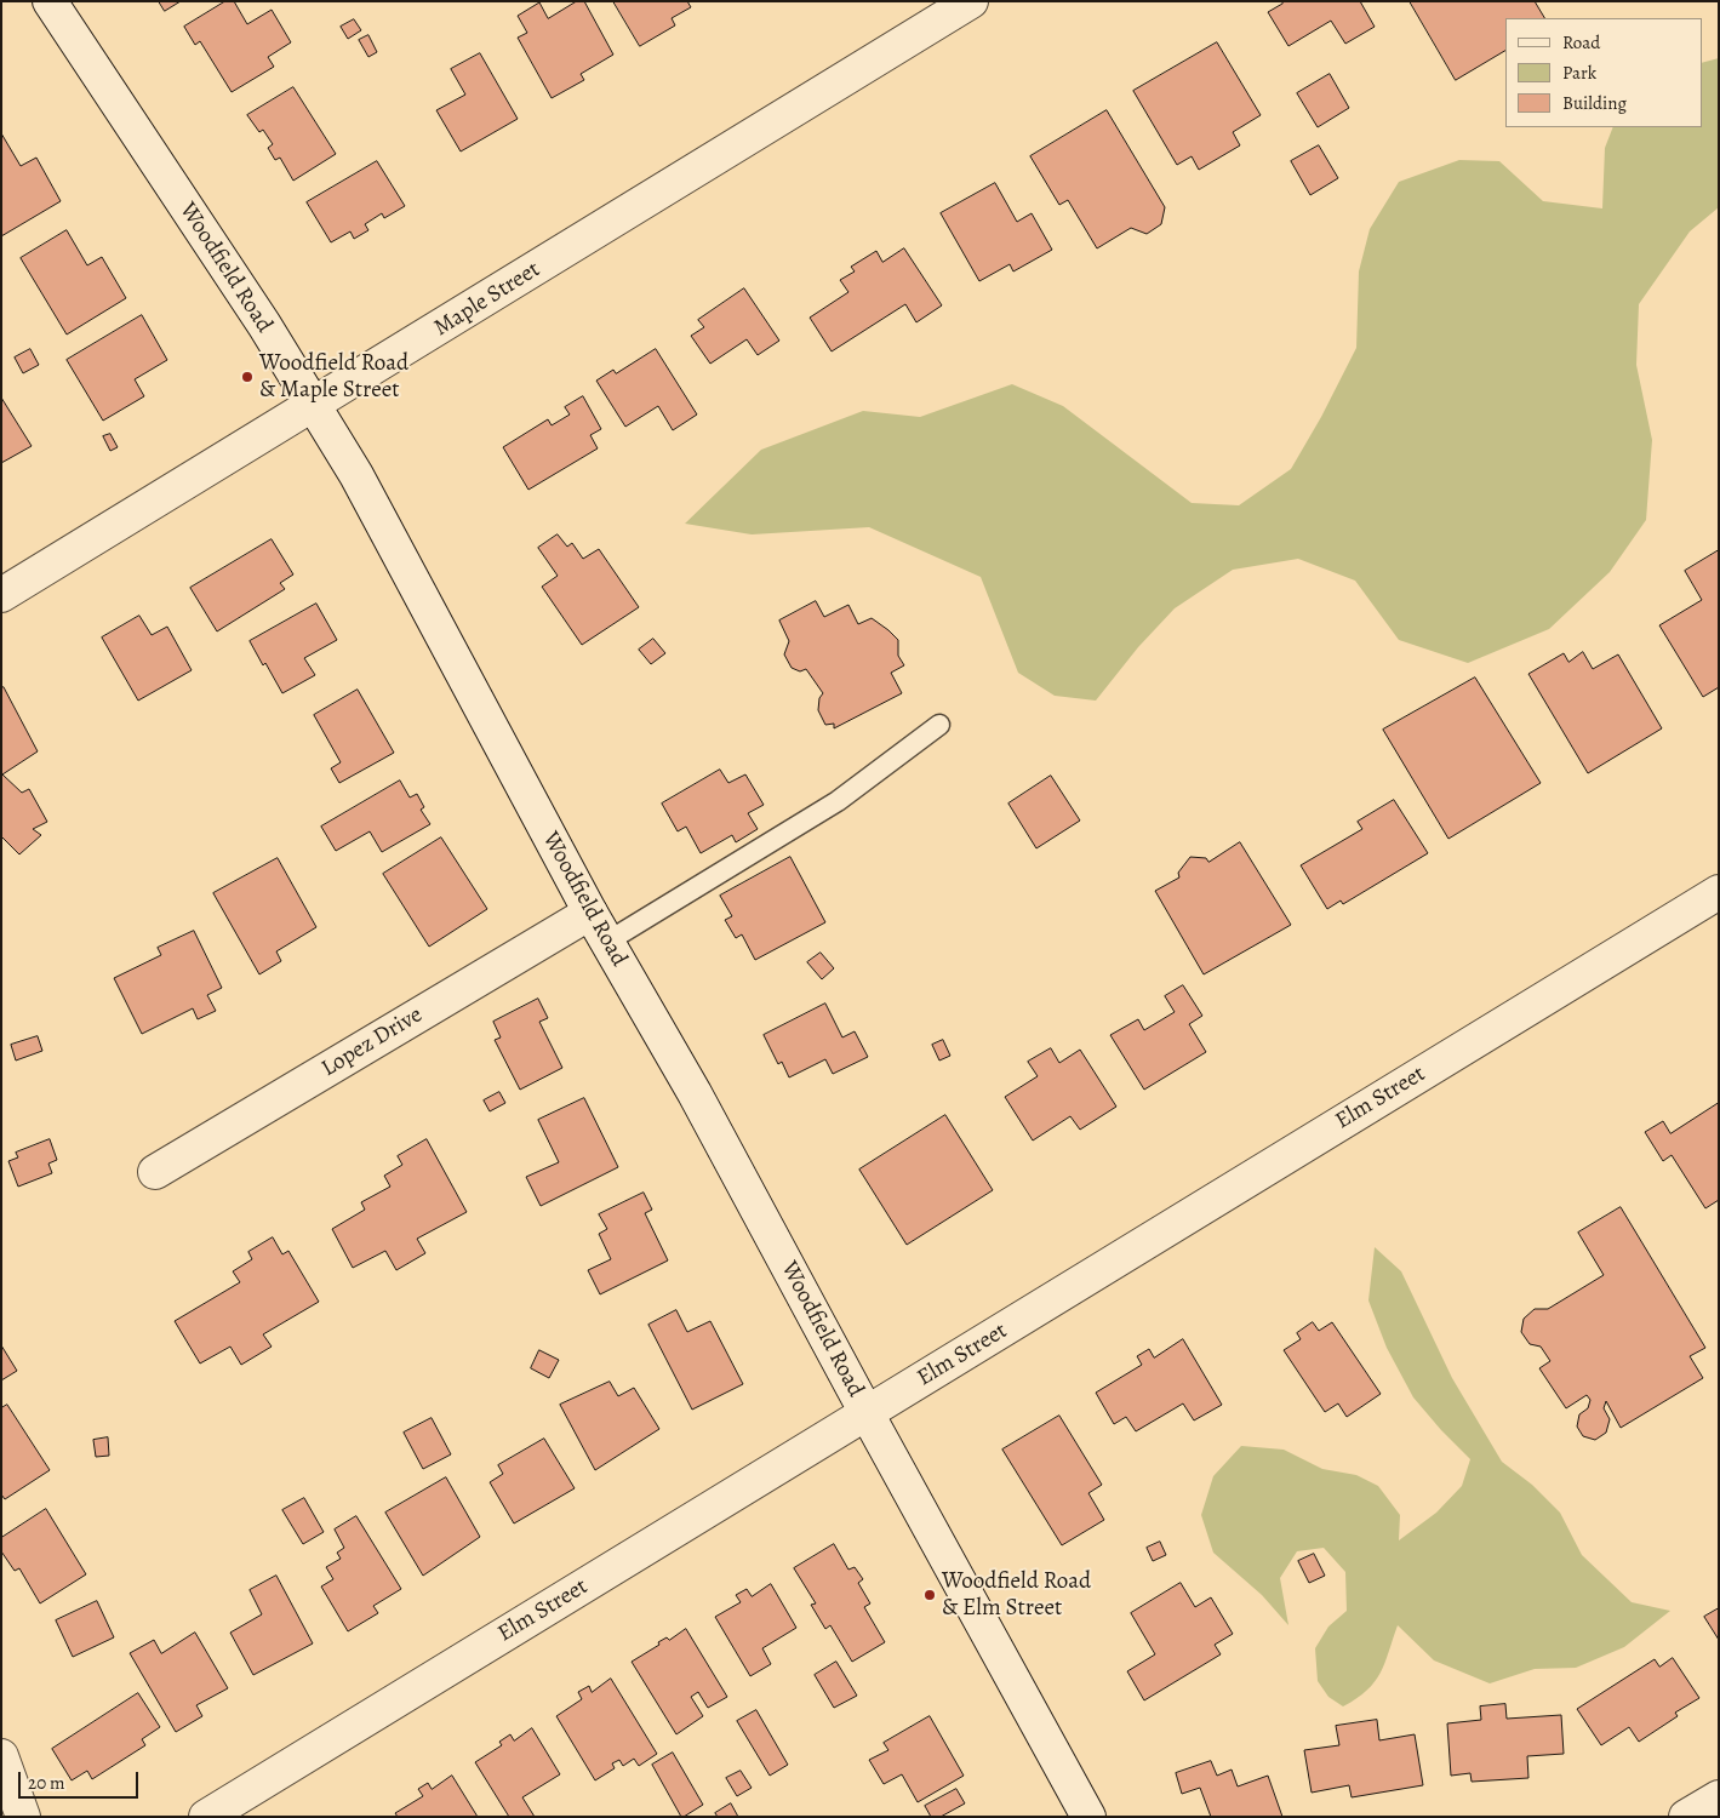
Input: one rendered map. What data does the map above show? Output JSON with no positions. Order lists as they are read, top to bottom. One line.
{"streets":{"street":["Woodfield Road","Maple Street","Lopez Drive","Elm Street"]},"crossings":[["Woodfield Road","Maple Street"],["Woodfield Road","Lopez Drive"],["Woodfield Road","Elm Street"]],"places":["Woodfield Road & Maple Street","Woodfield Road & Elm Street"],"legend":["Road","Park","Building"],"scale_bar":"20 m"}
